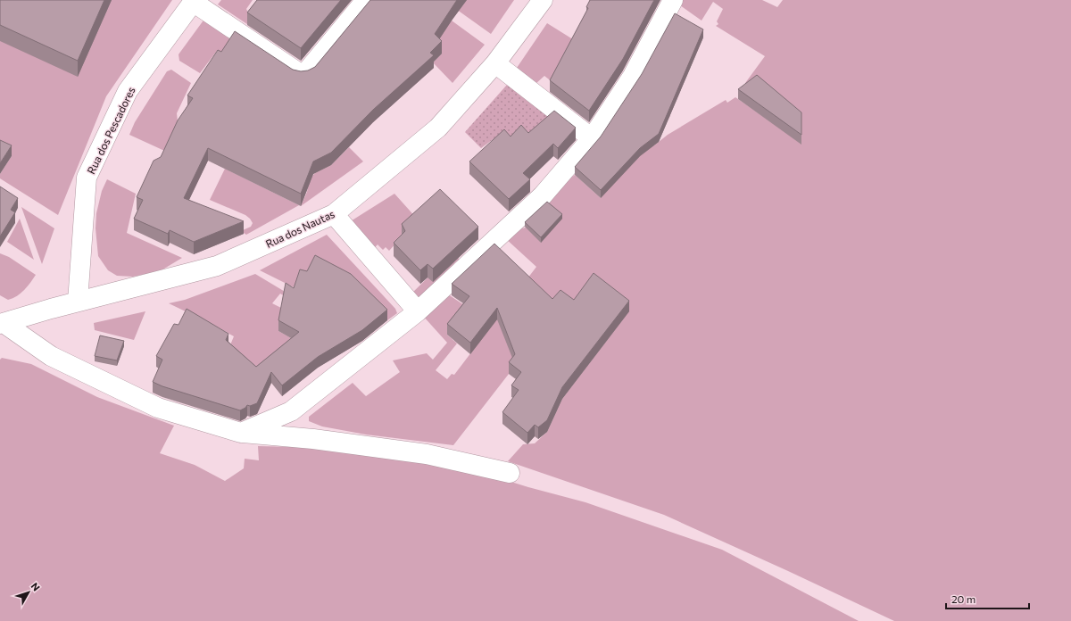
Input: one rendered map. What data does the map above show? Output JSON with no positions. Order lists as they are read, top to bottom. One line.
{"streets":{"street":["Rua dos Pescadores","Rua dos Nautas"]},"crossings":[["Rua dos Pescadores","Rua dos Nautas"]],"scale_bar":"20 m","north":"top right"}
